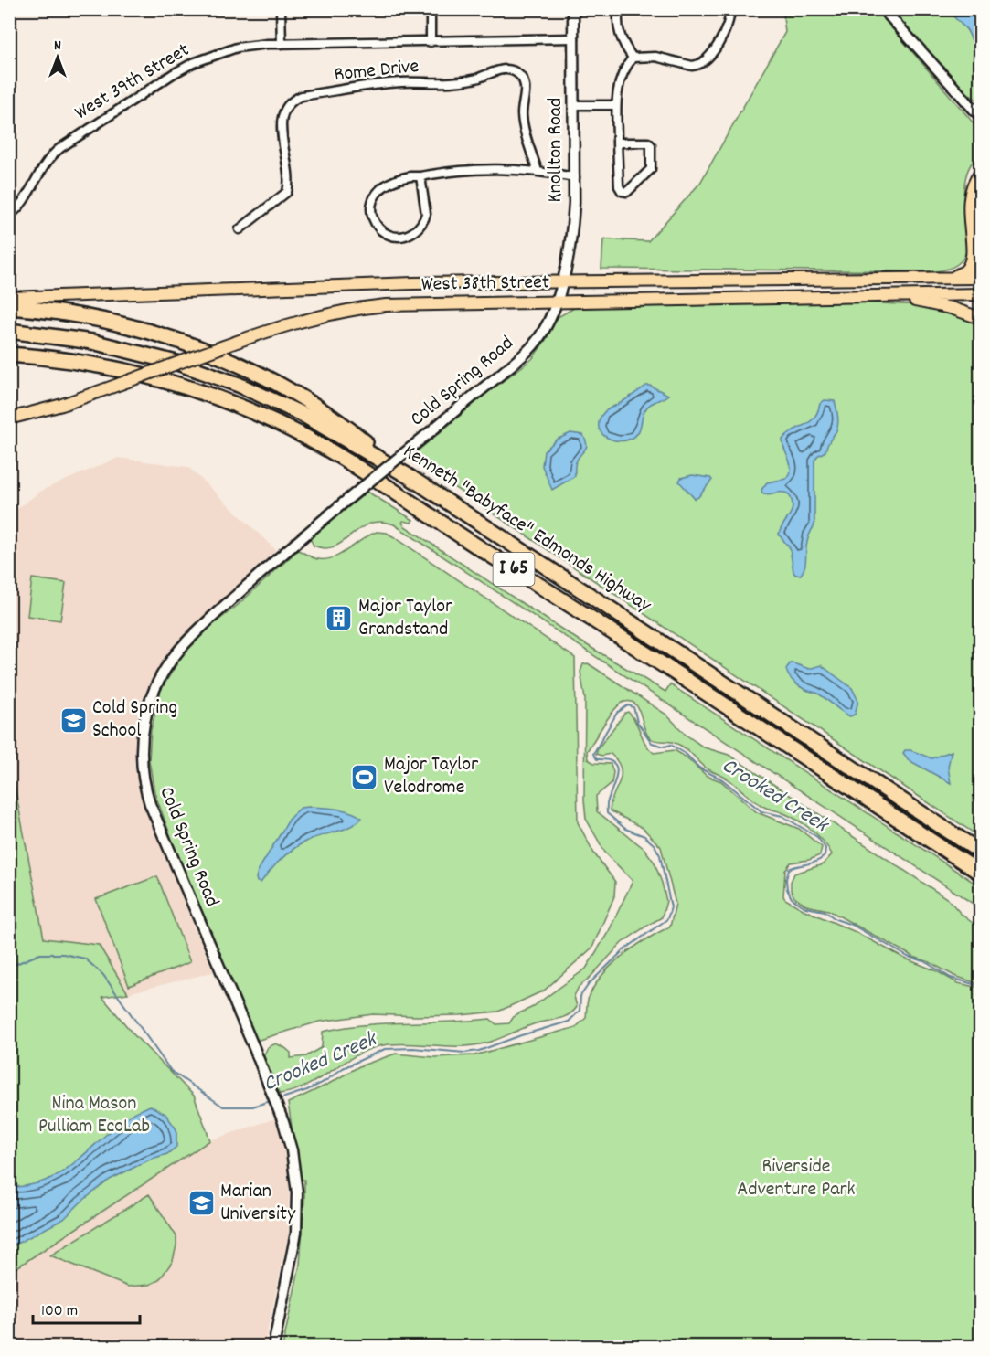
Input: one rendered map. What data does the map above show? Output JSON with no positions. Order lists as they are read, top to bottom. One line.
{"streets":{"highway":["Kenneth \"Babyface\" Edmonds Highway","I 65"],"main road":["West 38th Street"],"street":["Rome Drive","West 39th Street","Knollton Road","Cold Spring Road"]},"crossings":[["West 39th Street","Knollton Road"],["Knollton Road","West 38th Street"],["Knollton Road","Cold Spring Road"],["West 38th Street","Cold Spring Road"]],"water":["Crooked Creek"],"parks":["Nina Mason Pulliam EcoLab","Riverside Adventure Park"],"places":{"building":["Major Taylor Grandstand"],"school or university":["Cold Spring School","Marian University"],"sports":["Major Taylor Velodrome"]},"scale_bar":"100 m","north":"top"}
